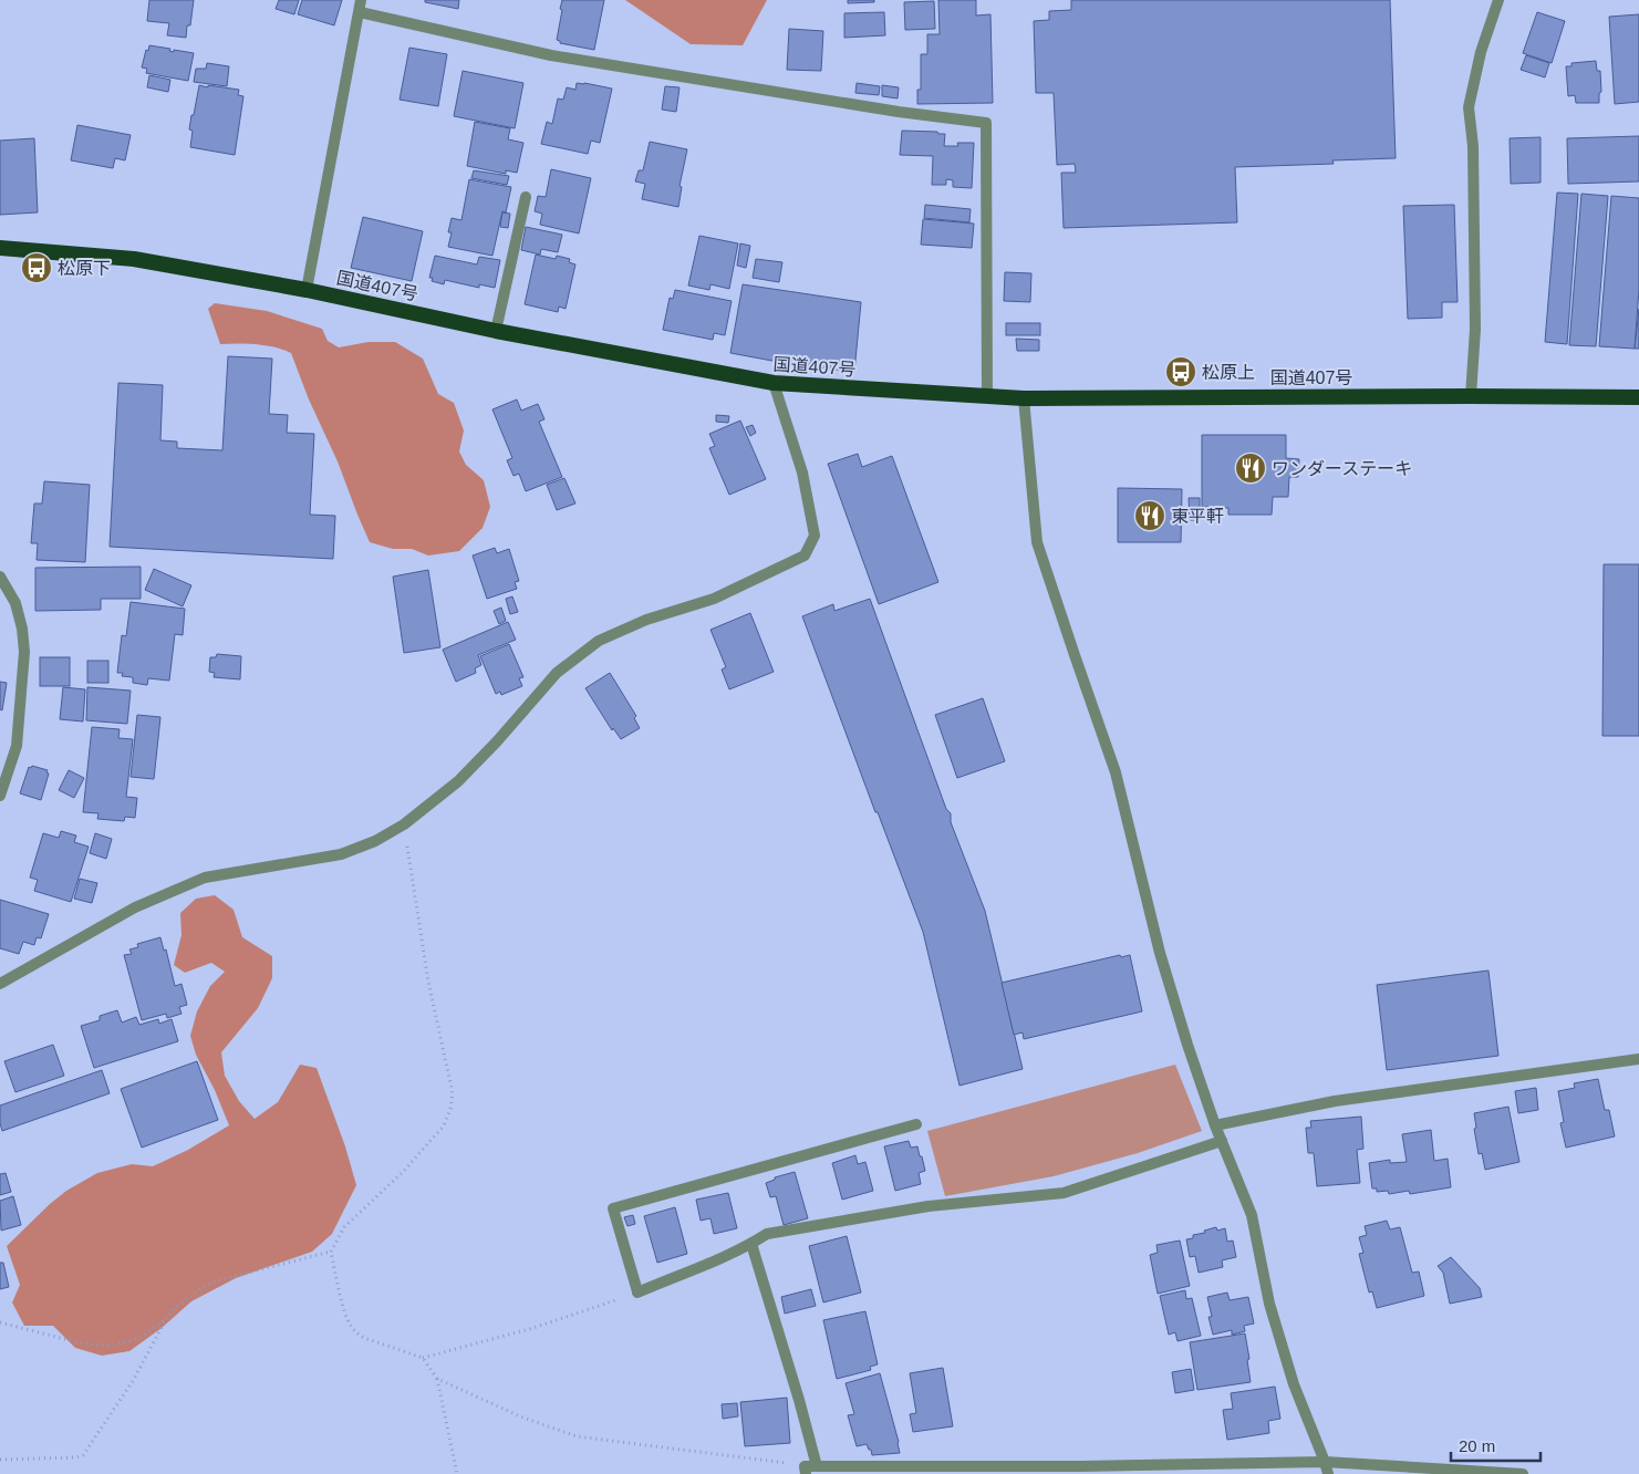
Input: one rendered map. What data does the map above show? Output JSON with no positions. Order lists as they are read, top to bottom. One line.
{"streets":{"highway":["国道407号"]},"places":{"bus stop":["松原下","松原上"],"restaurant":["ワンダーステーキ","東平軒"]},"scale_bar":"20 m"}
